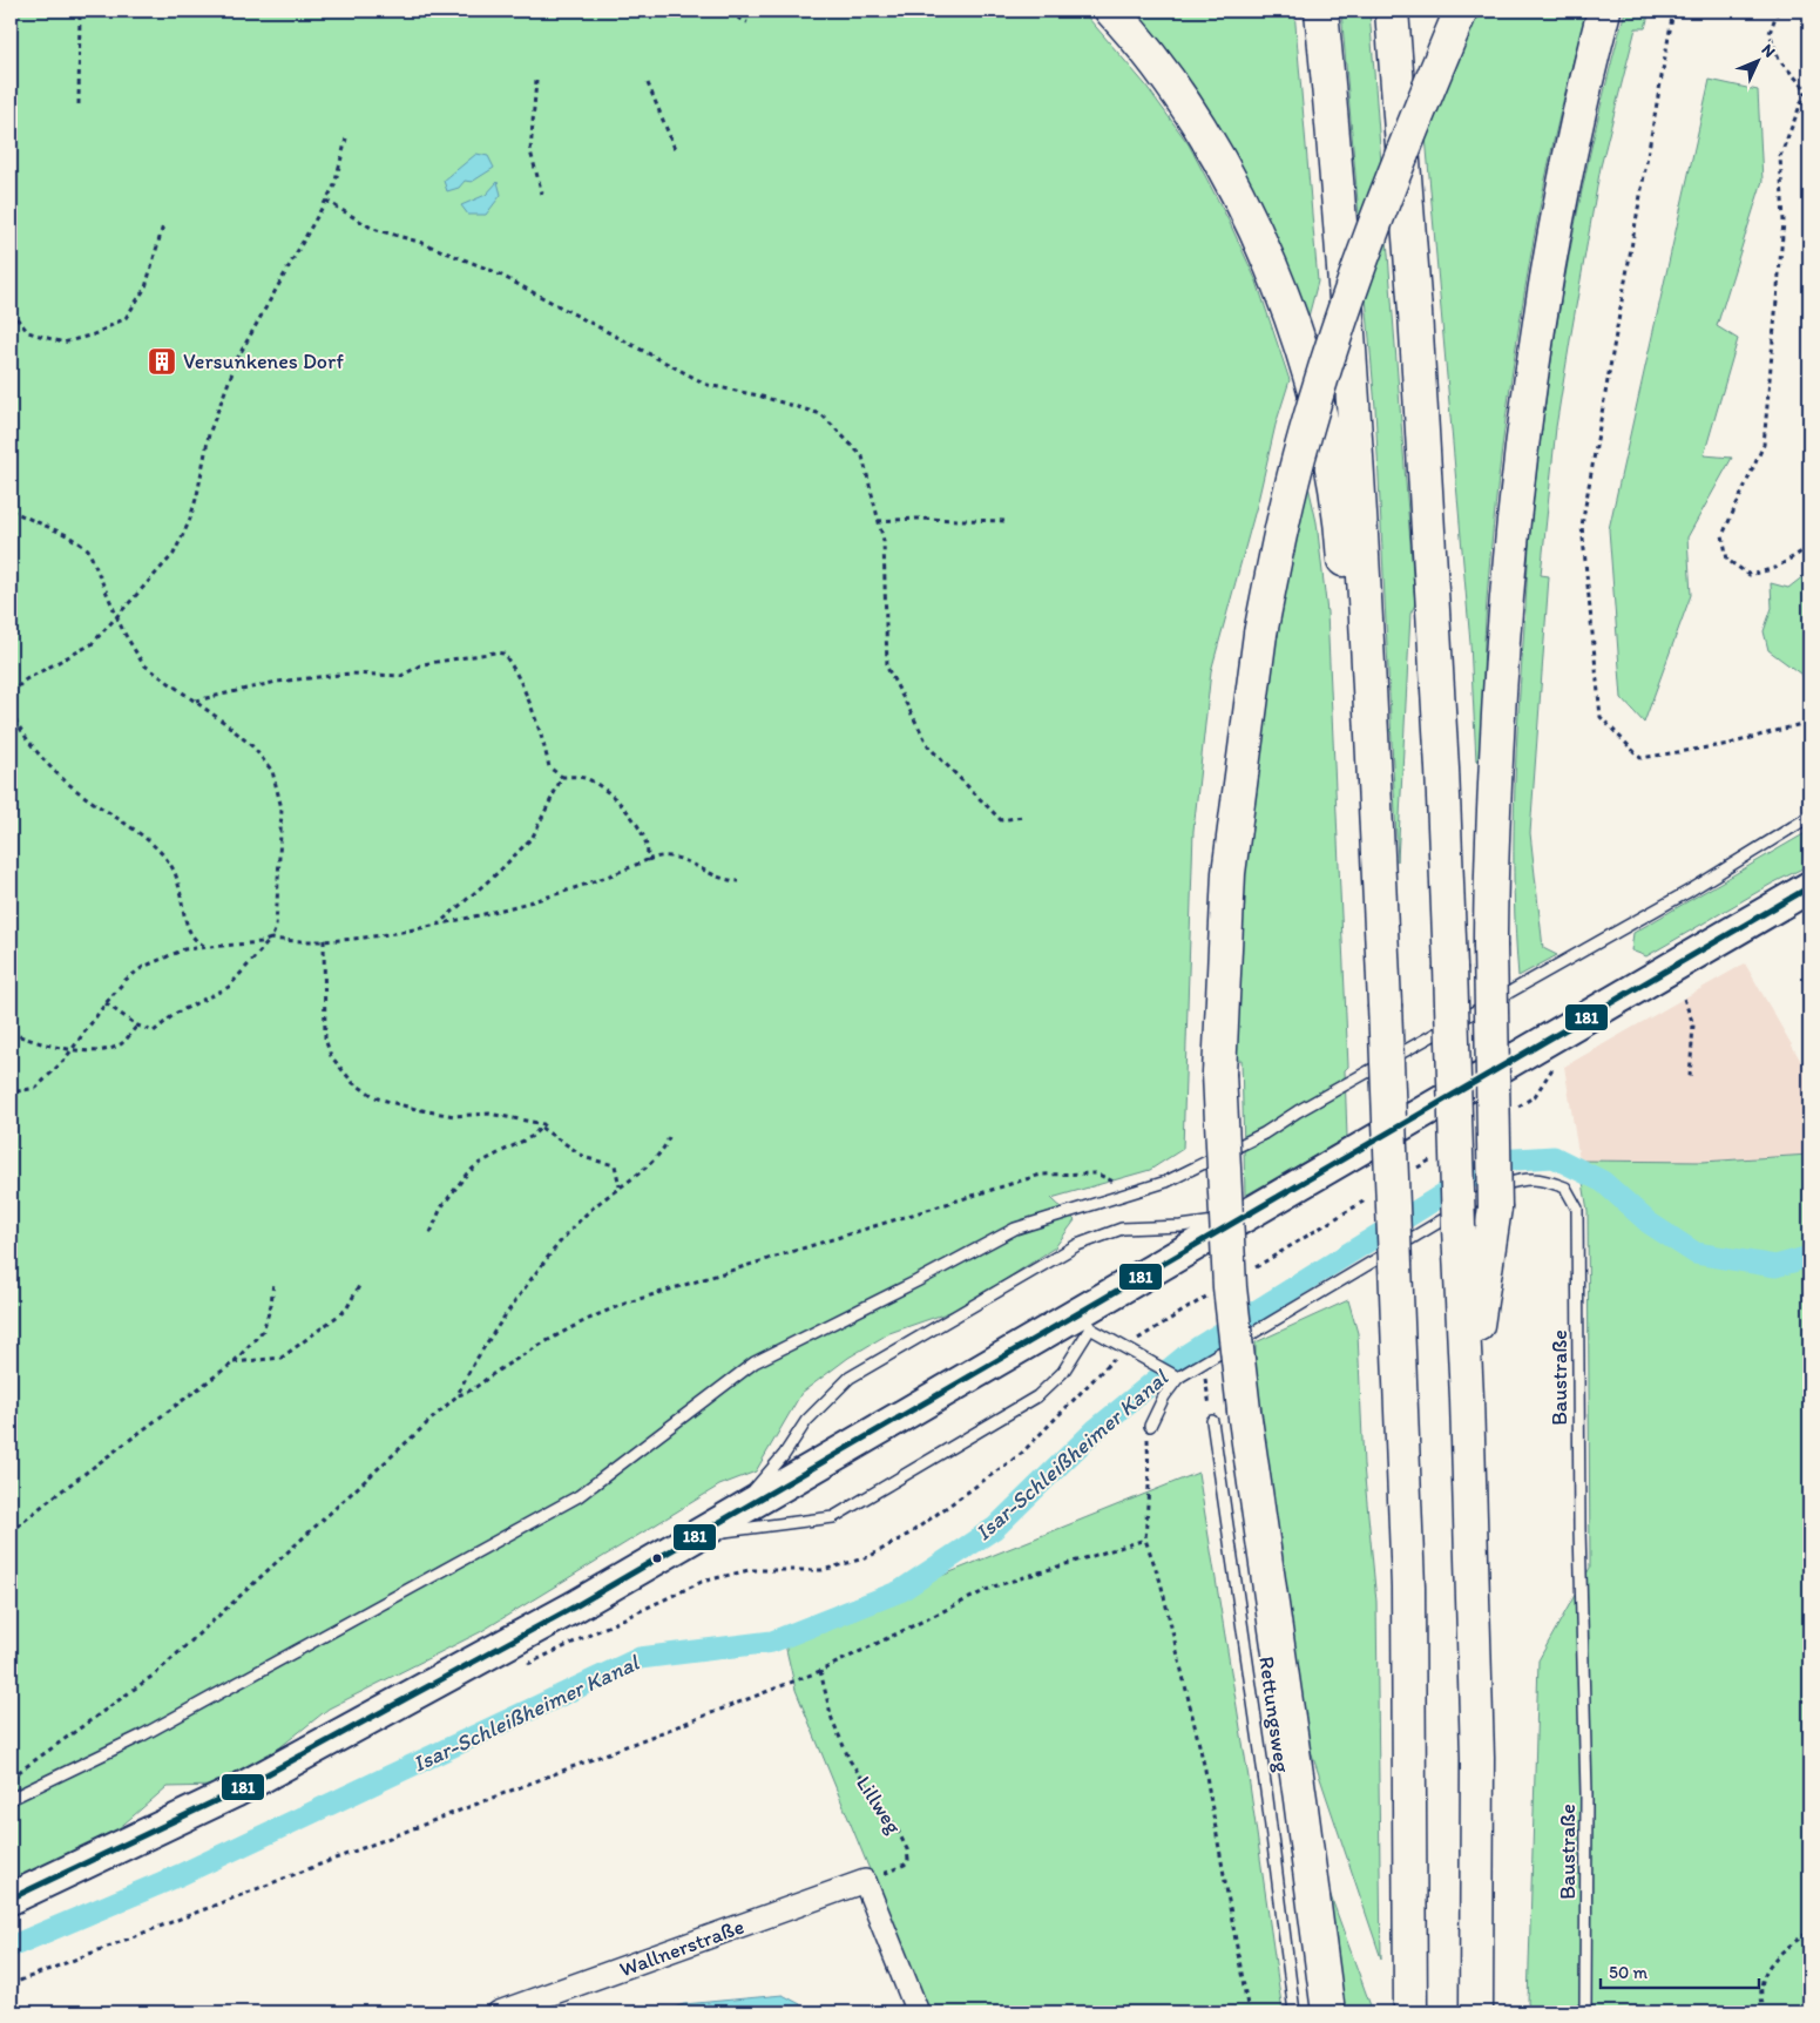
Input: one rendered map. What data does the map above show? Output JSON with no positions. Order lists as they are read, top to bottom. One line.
{"streets":{"street":["Wallnerstraße"],"lane":["Baustraße","Rettungsweg"],"path":["Lillweg"]},"crossings":[["Lillweg","Wallnerstraße"]],"water":["Isar-Schleißheimer Kanal"],"places":{"building":["Versunkenes Dorf"]},"lines":["transit line 181"],"scale_bar":"50 m","north":"top right"}
